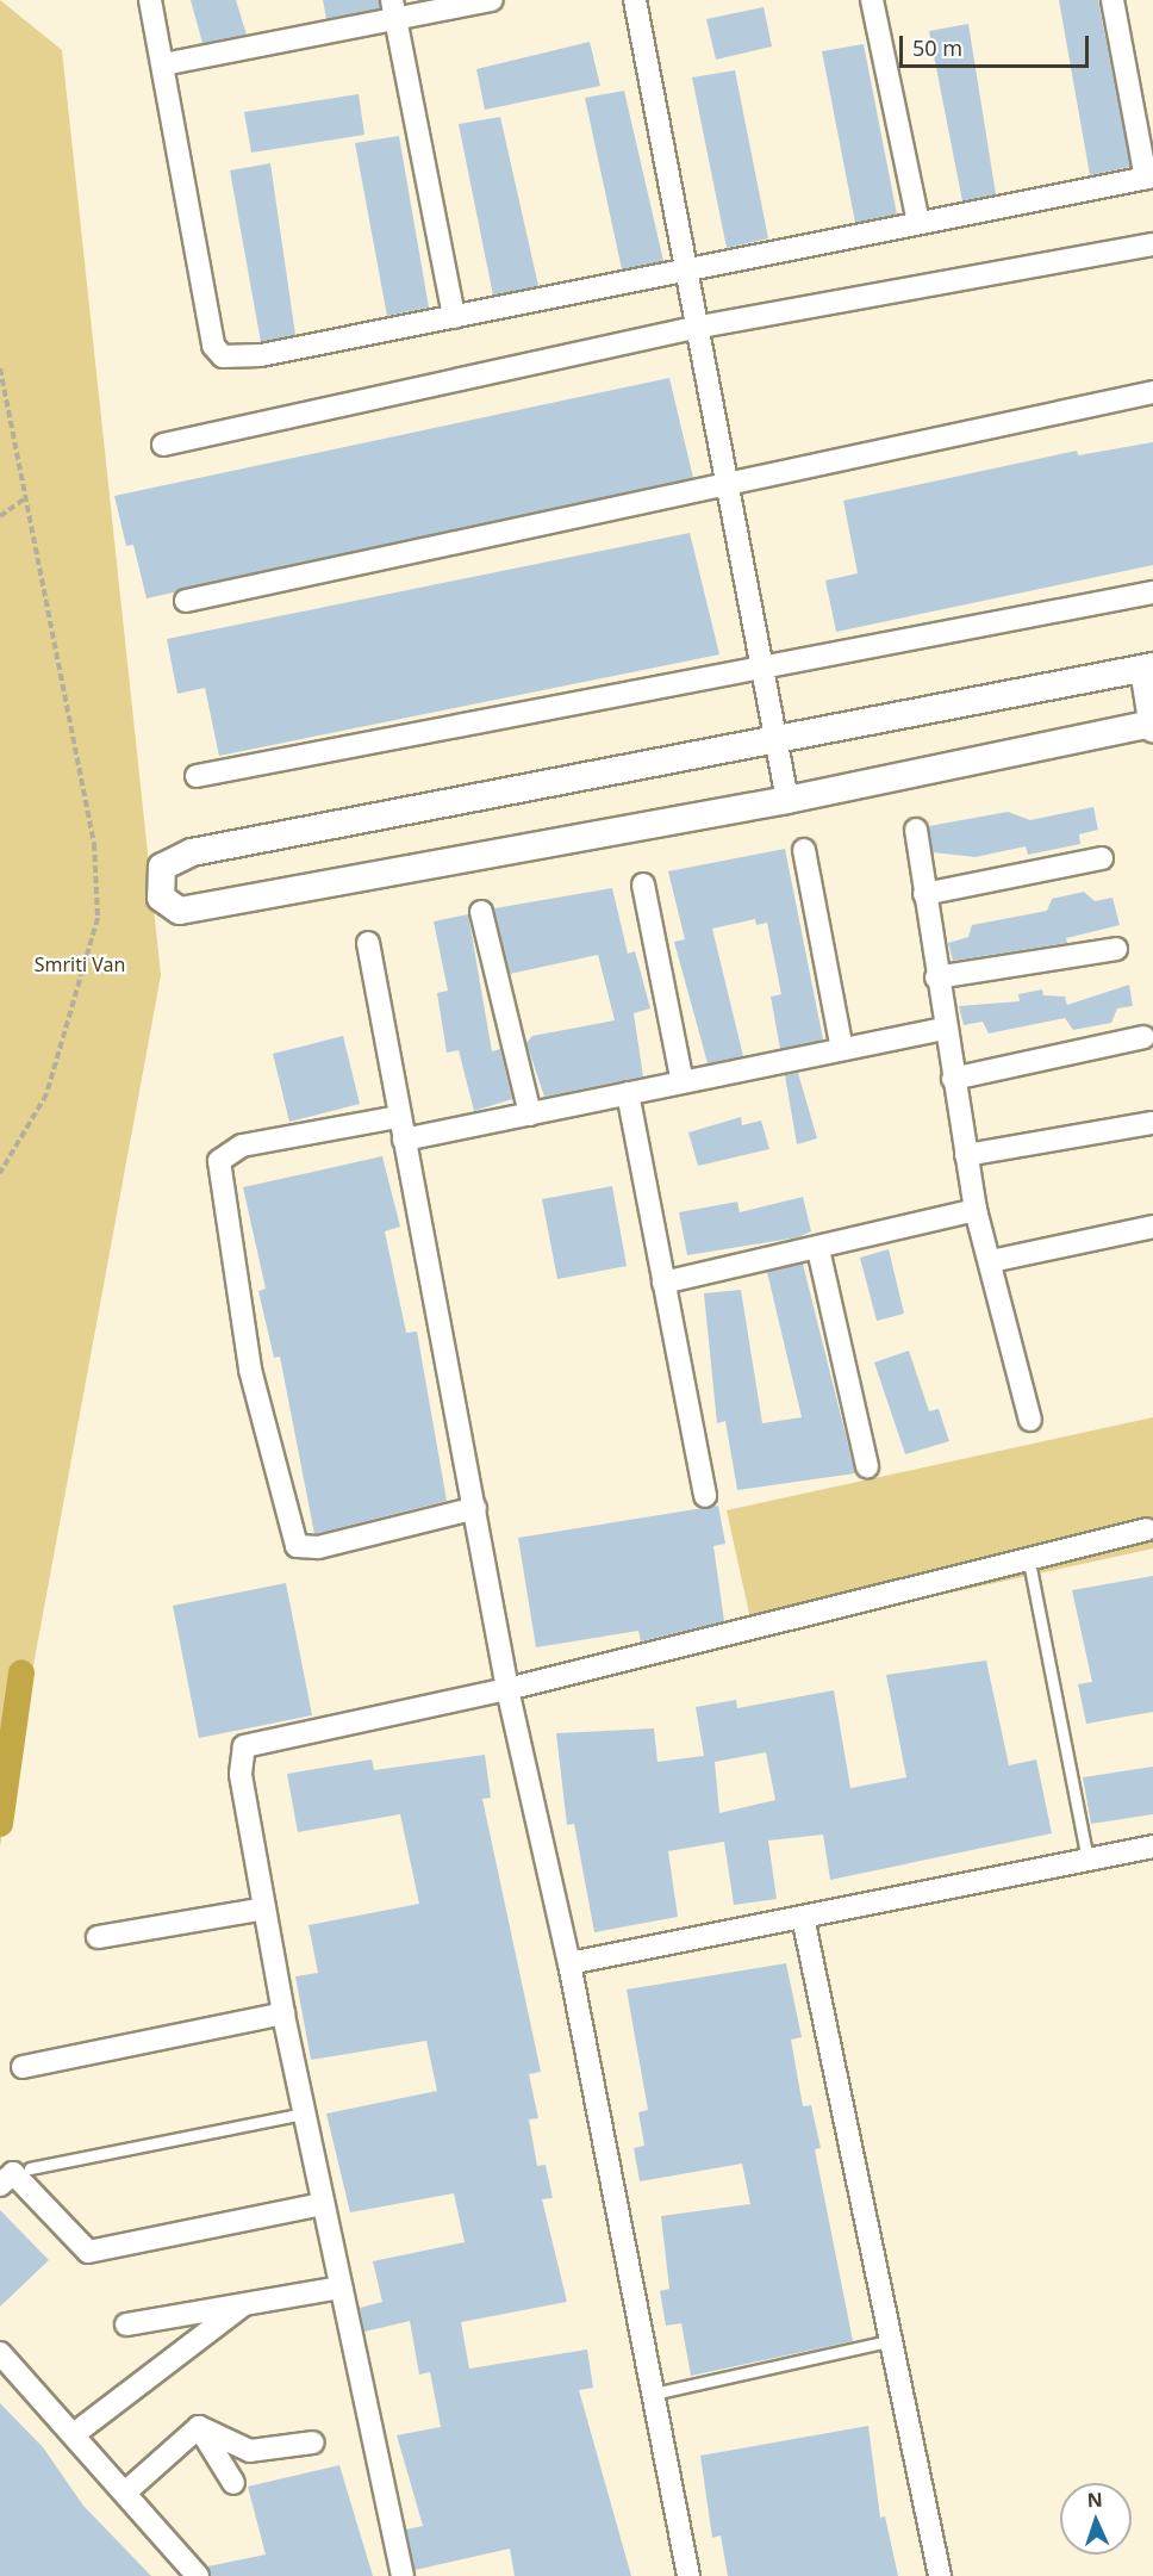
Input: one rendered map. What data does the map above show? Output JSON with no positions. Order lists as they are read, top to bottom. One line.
{"parks":["Smriti Van"],"scale_bar":"50 m","north":"top"}
